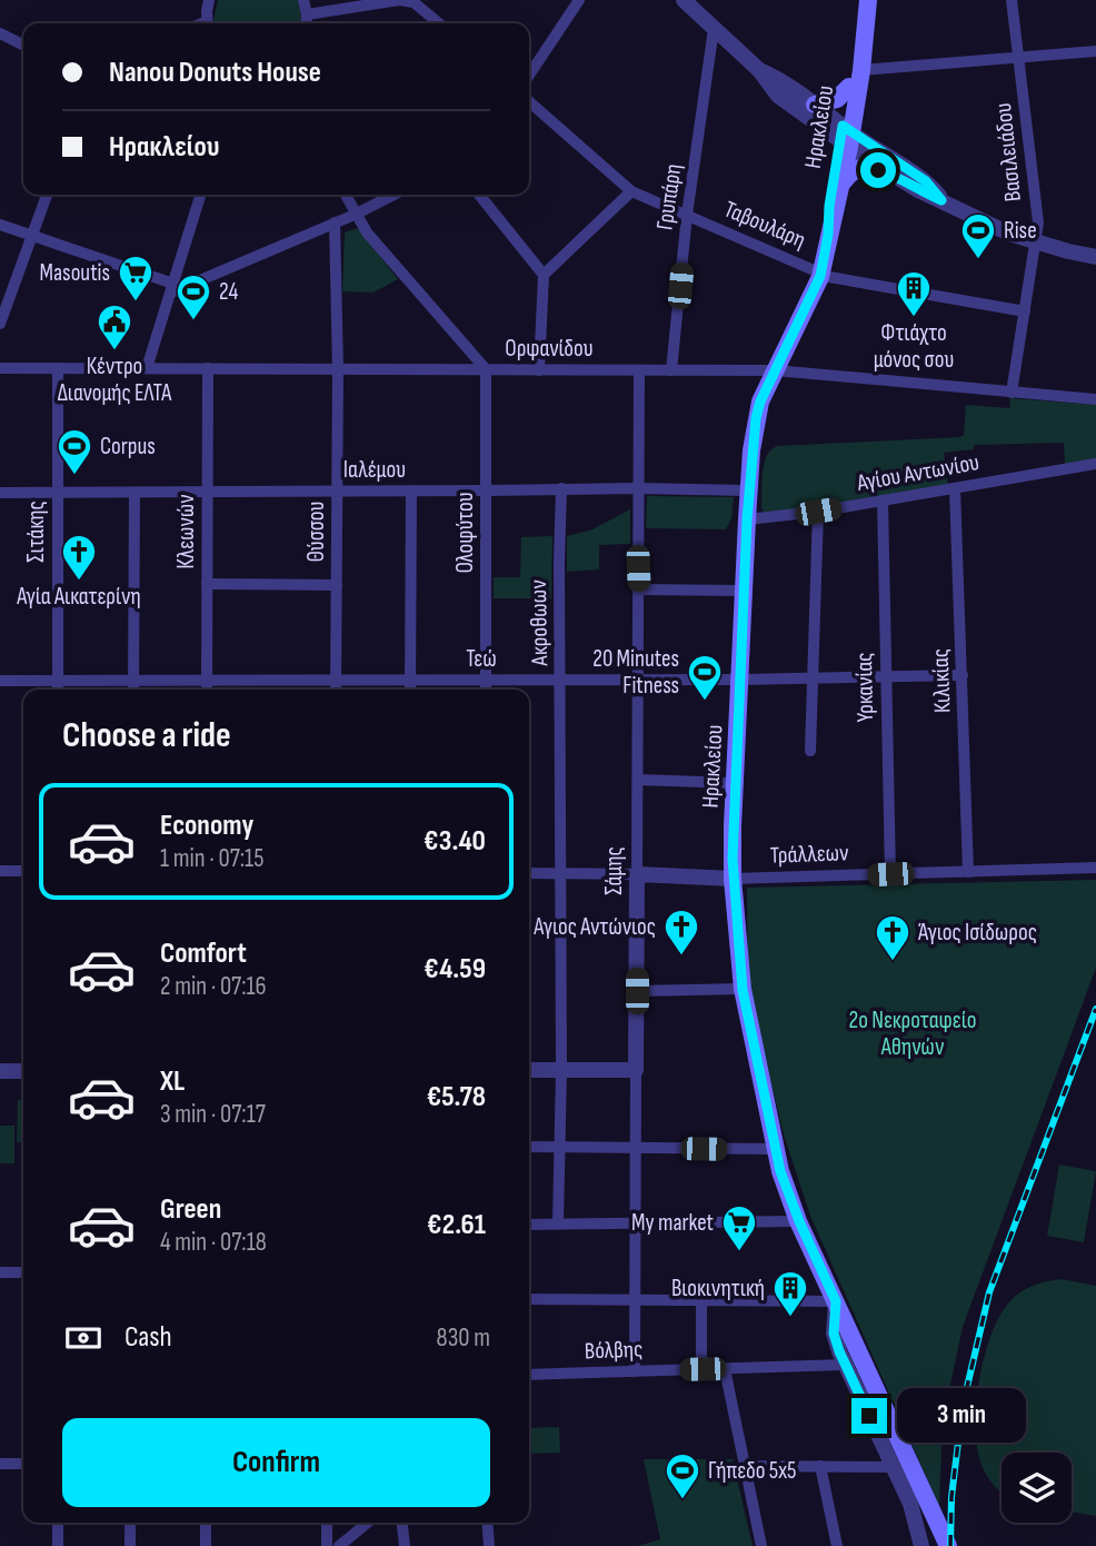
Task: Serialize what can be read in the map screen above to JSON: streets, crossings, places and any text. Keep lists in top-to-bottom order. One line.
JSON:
{"streets":{"main road":["Ηρακλείου"],"street":["Βασιλειάδου","Γρυπάρη","Ταβουλάρη","Ορφανίδου","Ιαλέμου","Αγίου Αντωνίου","Σιτάκης","Κλεωνών","Θύσσου","Ολοφύτου","Ακροθωων","Τεώ","Κιλικίας","Υρκανίας","Τράλλεων","Σάμης","Βόλβης"]},"crossings":[["Ηρακλείου","Ταβουλάρη"],["Ηρακλείου","Ορφανίδου"],["Ηρακλείου","Ιαλέμου"],["Ηρακλείου","Αγίου Αντωνίου"],["Ηρακλείου","Τεώ"],["Ηρακλείου","Τράλλεων"],["Ηρακλείου","Βόλβης"],["Βασιλειάδου","Ταβουλάρη"],["Βασιλειάδου","Ορφανίδου"],["Γρυπάρη","Ταβουλάρη"],["Γρυπάρη","Ορφανίδου"],["Ορφανίδου","Σιτάκης"],["Ορφανίδου","Κλεωνών"],["Ορφανίδου","Θύσσου"],["Ορφανίδου","Ολοφύτου"],["Ορφανίδου","Σάμης"],["Ιαλέμου","Σιτάκης"],["Ιαλέμου","Κλεωνών"],["Ιαλέμου","Θύσσου"],["Ιαλέμου","Ολοφύτου"],["Ιαλέμου","Ακροθωων"],["Ιαλέμου","Σάμης"],["Αγίου Αντωνίου","Κιλικίας"],["Αγίου Αντωνίου","Υρκανίας"],["Σιτάκης","Τεώ"],["Κλεωνών","Τεώ"],["Θύσσου","Τεώ"],["Ολοφύτου","Τεώ"],["Ακροθωων","Τεώ"],["Ακροθωων","Τράλλεων"],["Τεώ","Κιλικίας"],["Τεώ","Υρκανίας"],["Τεώ","Σάμης"],["Κιλικίας","Τράλλεων"],["Υρκανίας","Τράλλεων"],["Τράλλεων","Σάμης"],["Σάμης","Βόλβης"]],"parks":["2ο Νεκροταφείο Αθηνών"],"places":{"sports":["Rise","24","Corpus","20 Μinutes Fitness","Γήπεδο 5x5"],"supermarket":["Masoutis","My market"],"building":["Φτιάχτο μόνος σου","Βιοκινητική"],"public building":["Κέντρο Διανομής ΕΛΤΑ"],"church":["Αγία Αικατερίνη","Αγιος Αντώνιος","Άγιος Ισίδωρος"]},"page":{"banner":["Nanou Donuts House","Ηρακλείου"],"heading":"Choose a ride","list":[{"name":"Economy","note":"1 min · 07:15","value":"€3.40"},{"name":"Comfort","note":"2 min · 07:16","value":"€4.59"},{"name":"XL","note":"3 min · 07:17","value":"€5.78"},{"name":"Green","note":"4 min · 07:18","value":"€2.61"}],"pay":["Cash","830 m"],"bubble":"3 min","buttons":"Confirm"}}
